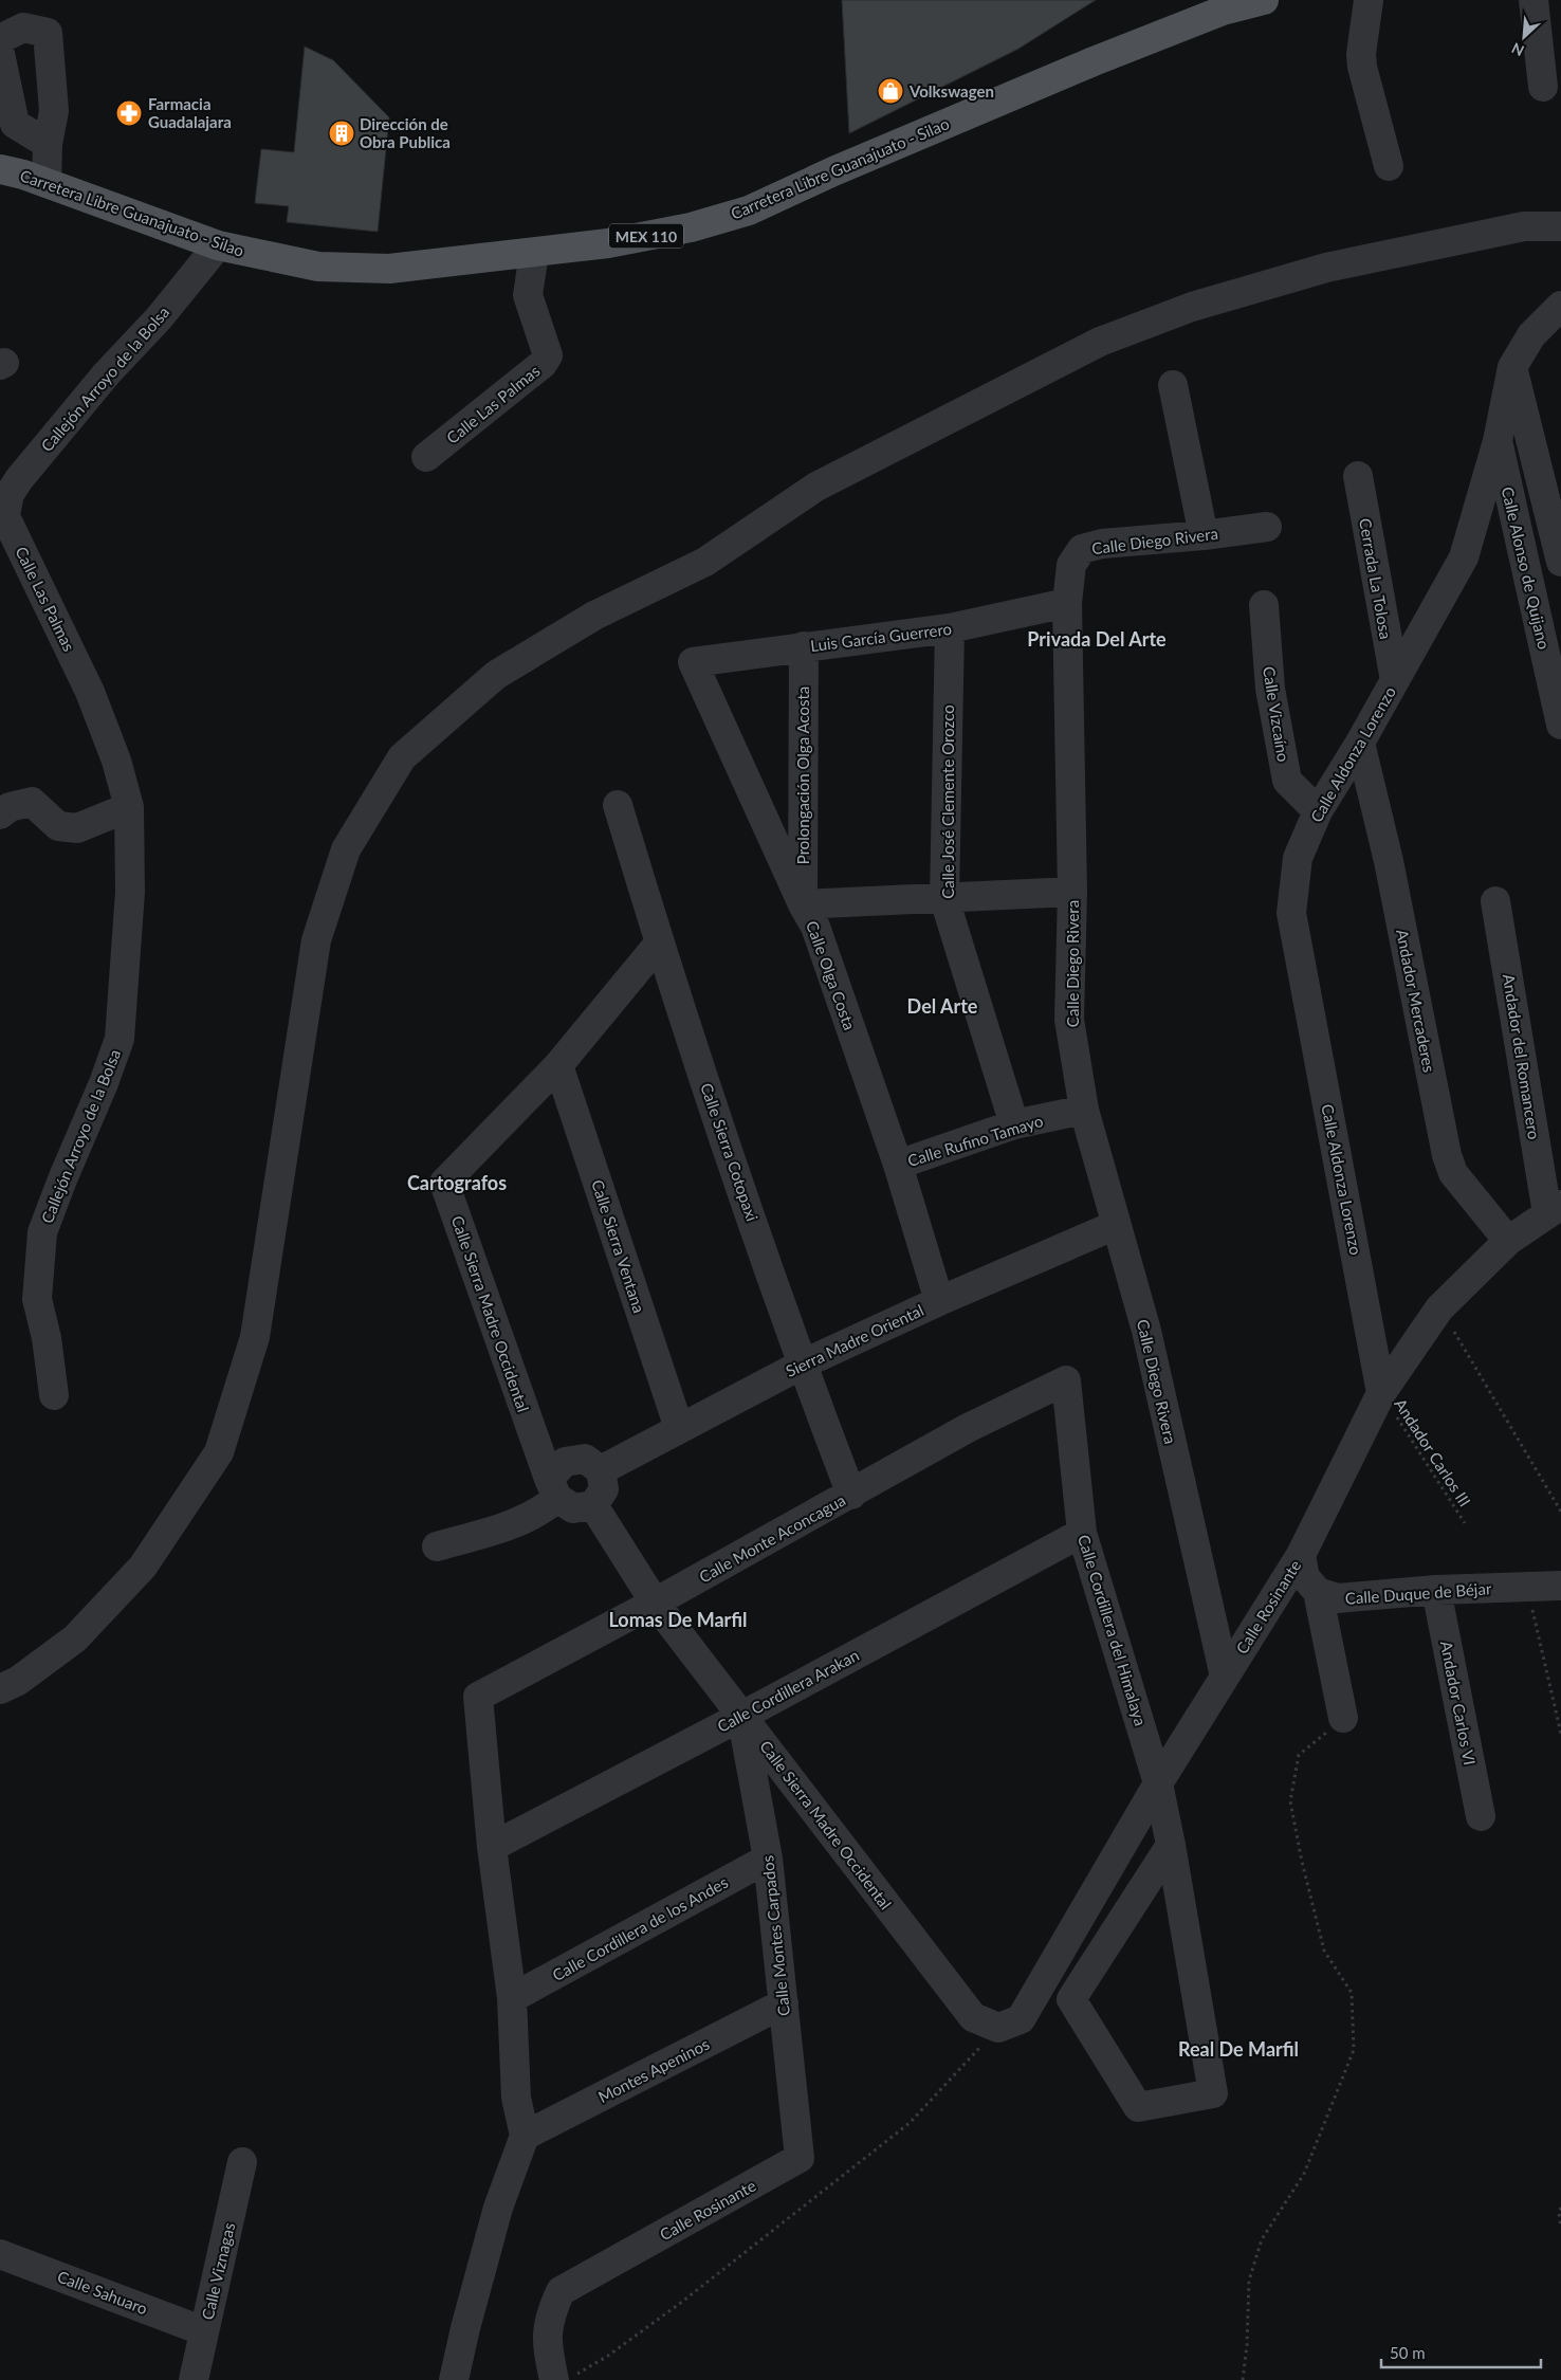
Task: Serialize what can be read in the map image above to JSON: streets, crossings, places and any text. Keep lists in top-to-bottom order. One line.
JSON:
{"streets":{"main road":["Carretera Libre Guanajuato - Silao","MEX 110"],"street":["Callejón Arroyo de la Bolsa","Calle Las Palmas","Calle Diego Rivera","Calle Alonso de Quijano","Cerrada La Tolosa","Luis García Guerrero","Calle Vizcaíno","Calle Aldonza Lorenzo","Prolongación Olga Acosta","Calle José Clemente Orozco","Calle Olga Costa","Andador Mercaderes","Andador del Romancero","Calle Rufino Tamayo","Calle Sierra Cotopaxi","Calle Sierra Ventana","Calle Sierra Madre Occidental","Sierra Madre Oriental","Calle Monte Aconcagua","Calle Duque de Béjar","Calle Rosinante","Calle Cordillera del Himalaya","Calle Cordillera Arakan","Andador Carlos VI","Calle Cordillera de los Andes","Calle Montes Carpados","Montes Apeninos","Calle Viznagas","Calle Sahuaro"],"path":["Andador Carlos III"]},"crossings":[["Carretera Libre Guanajuato - Silao","Callejón Arroyo de la Bolsa"],["Carretera Libre Guanajuato - Silao","Calle Las Palmas"],["Callejón Arroyo de la Bolsa","Calle Las Palmas"],["Calle Diego Rivera","Luis García Guerrero"],["Calle Diego Rivera","Calle Rufino Tamayo"],["Calle Diego Rivera","Sierra Madre Oriental"],["Calle Diego Rivera","Calle Rosinante"],["Calle Alonso de Quijano","Calle Aldonza Lorenzo"],["Cerrada La Tolosa","Calle Aldonza Lorenzo"],["Luis García Guerrero","Prolongación Olga Acosta"],["Luis García Guerrero","Calle José Clemente Orozco"],["Luis García Guerrero","Calle Olga Costa"],["Calle Vizcaíno","Calle Aldonza Lorenzo"],["Calle Aldonza Lorenzo","Andador Mercaderes"],["Calle Aldonza Lorenzo","Andador Carlos III"],["Calle Aldonza Lorenzo","Calle Rosinante"],["Prolongación Olga Acosta","Calle Olga Costa"],["Calle José Clemente Orozco","Calle Rufino Tamayo"],["Calle Olga Costa","Calle Rufino Tamayo"],["Calle Olga Costa","Sierra Madre Oriental"],["Andador Mercaderes","Calle Rosinante"],["Andador del Romancero","Calle Rosinante"],["Calle Sierra Cotopaxi","Calle Sierra Madre Occidental"],["Calle Sierra Cotopaxi","Sierra Madre Oriental"],["Calle Sierra Cotopaxi","Calle Monte Aconcagua"],["Calle Sierra Ventana","Calle Sierra Madre Occidental"],["Calle Sierra Ventana","Sierra Madre Oriental"],["Calle Sierra Madre Occidental","Sierra Madre Oriental"],["Calle Sierra Madre Occidental","Calle Monte Aconcagua"],["Calle Sierra Madre Occidental","Calle Rosinante"],["Calle Sierra Madre Occidental","Calle Cordillera Arakan"],["Calle Sierra Madre Occidental","Calle Montes Carpados"],["Andador Carlos III","Calle Rosinante"],["Calle Monte Aconcagua","Calle Cordillera del Himalaya"],["Calle Monte Aconcagua","Calle Cordillera Arakan"],["Calle Duque de Béjar","Andador Carlos VI"],["Calle Rosinante","Calle Cordillera del Himalaya"],["Calle Rosinante","Calle Montes Carpados"],["Calle Cordillera del Himalaya","Calle Cordillera Arakan"],["Calle Cordillera Arakan","Calle Montes Carpados"],["Calle Cordillera de los Andes","Calle Montes Carpados"],["Calle Montes Carpados","Montes Apeninos"],["Calle Viznagas","Calle Sahuaro"]],"districts":["Privada Del Arte","Del Arte","Cartografos","Lomas De Marfil","Real De Marfil"],"places":{"shop":["Volkswagen"],"pharmacy":["Farmacia Guadalajara"],"building":["Dirección de Obra Publica"]},"scale_bar":"50 m","north":"bottom left"}
